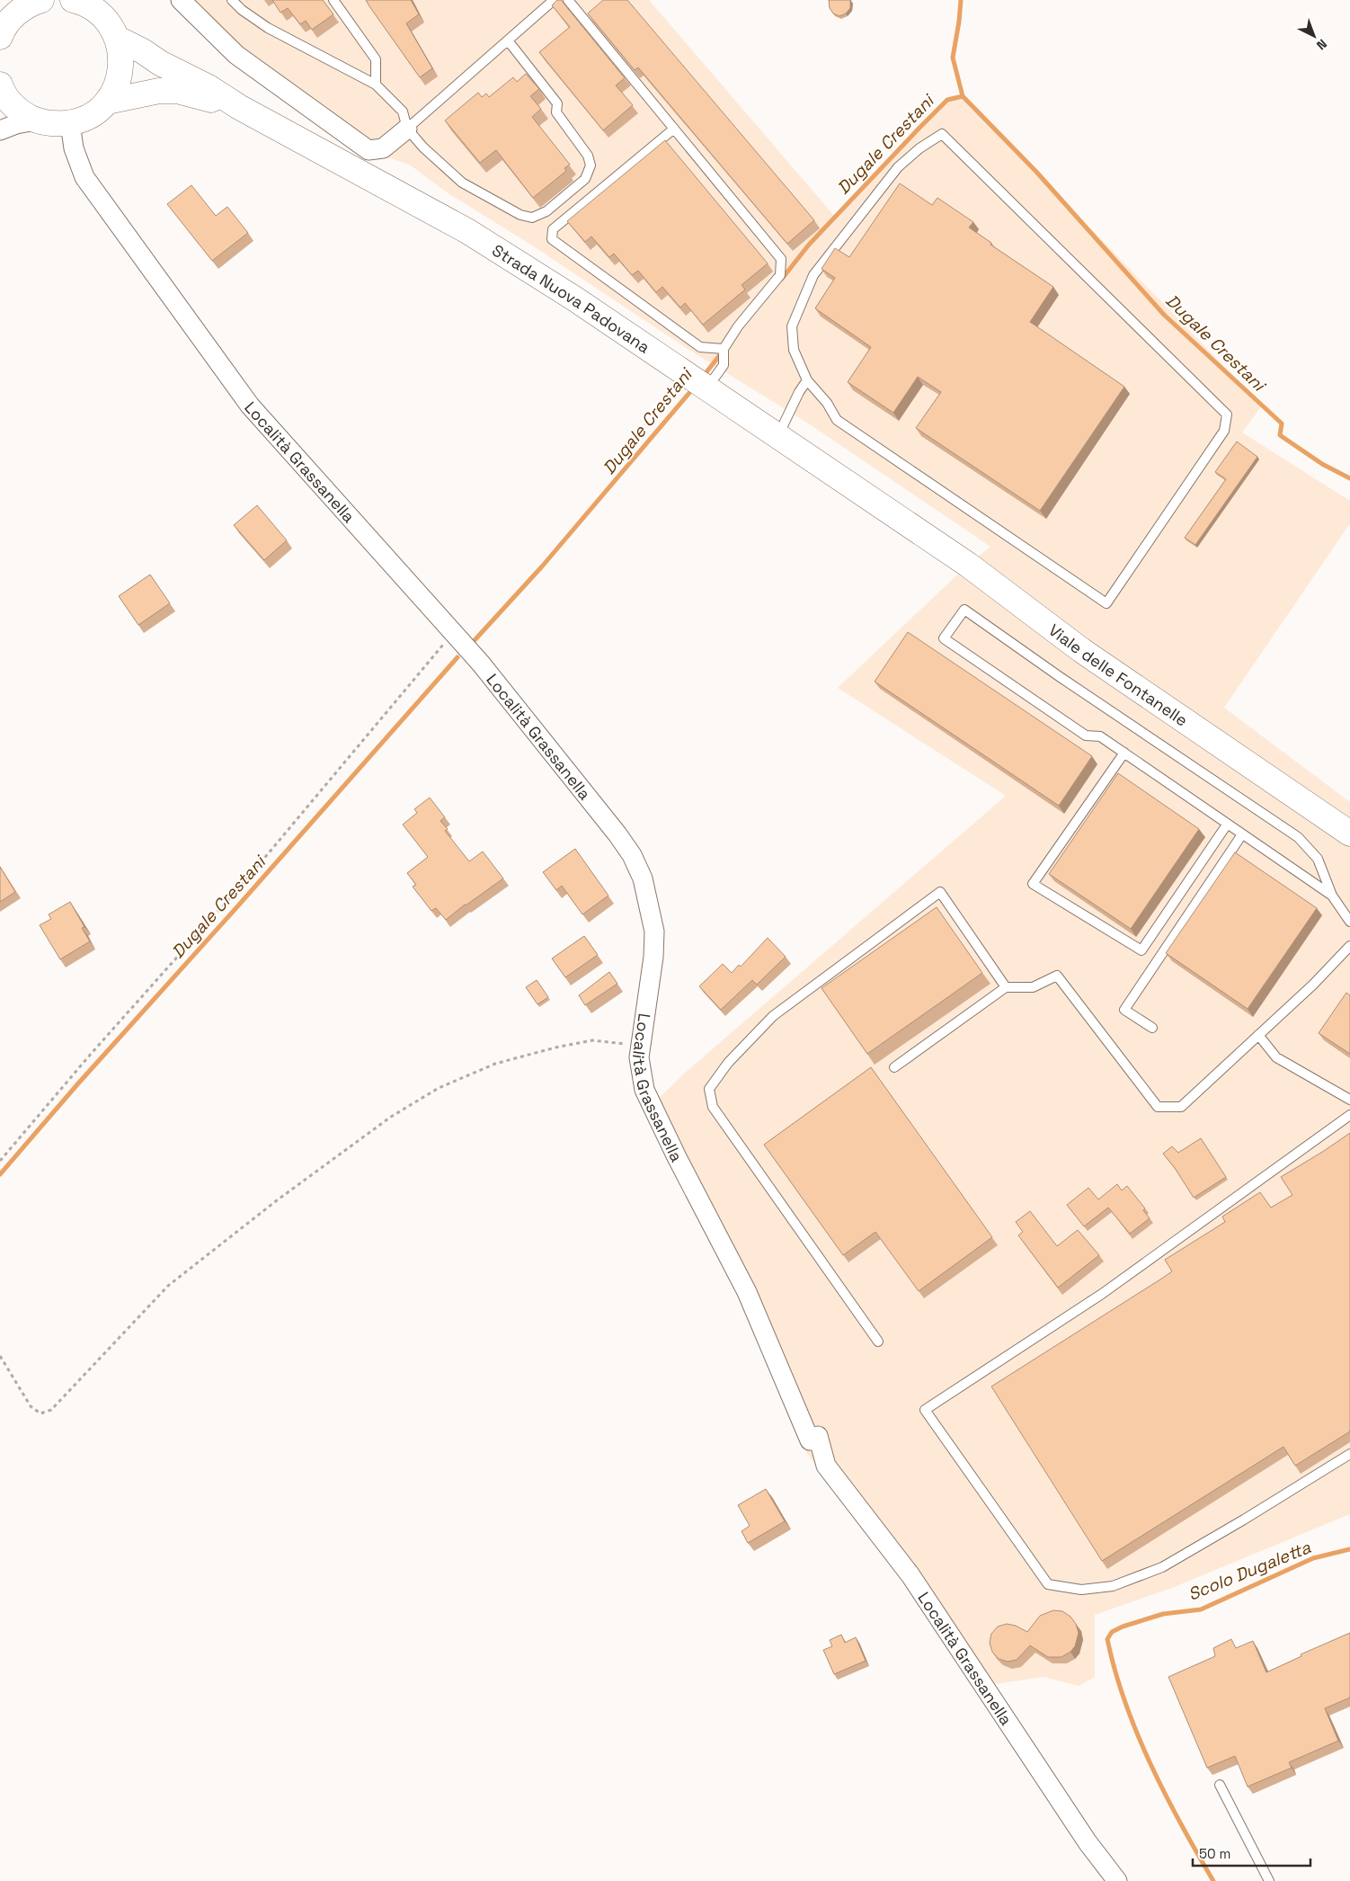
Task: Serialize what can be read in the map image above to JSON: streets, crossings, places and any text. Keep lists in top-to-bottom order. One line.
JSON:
{"streets":{"main road":["Strada Nuova Padovana","Viale delle Fontanelle"],"street":["Località Grassanella"]},"crossings":[["Strada Nuova Padovana","Viale delle Fontanelle"]],"water":["Dugale Crestani","Scolo Dugaletta"],"scale_bar":"50 m","north":"bottom right"}
